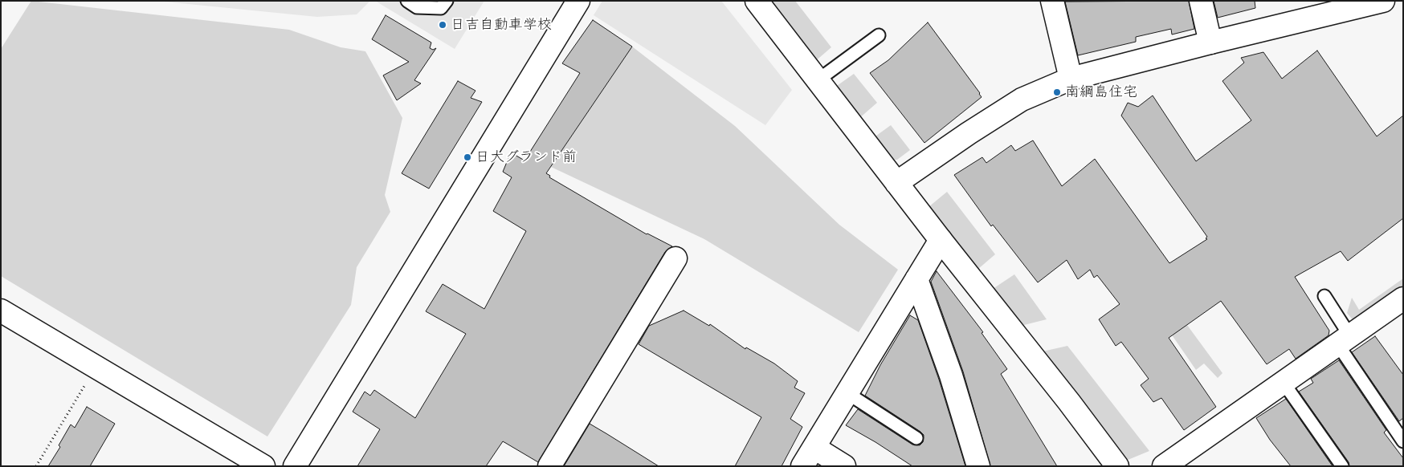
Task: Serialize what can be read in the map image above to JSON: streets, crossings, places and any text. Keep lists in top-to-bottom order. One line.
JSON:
{"places":["日吉自動車学校","南綱島住宅","日大グランド前"]}
